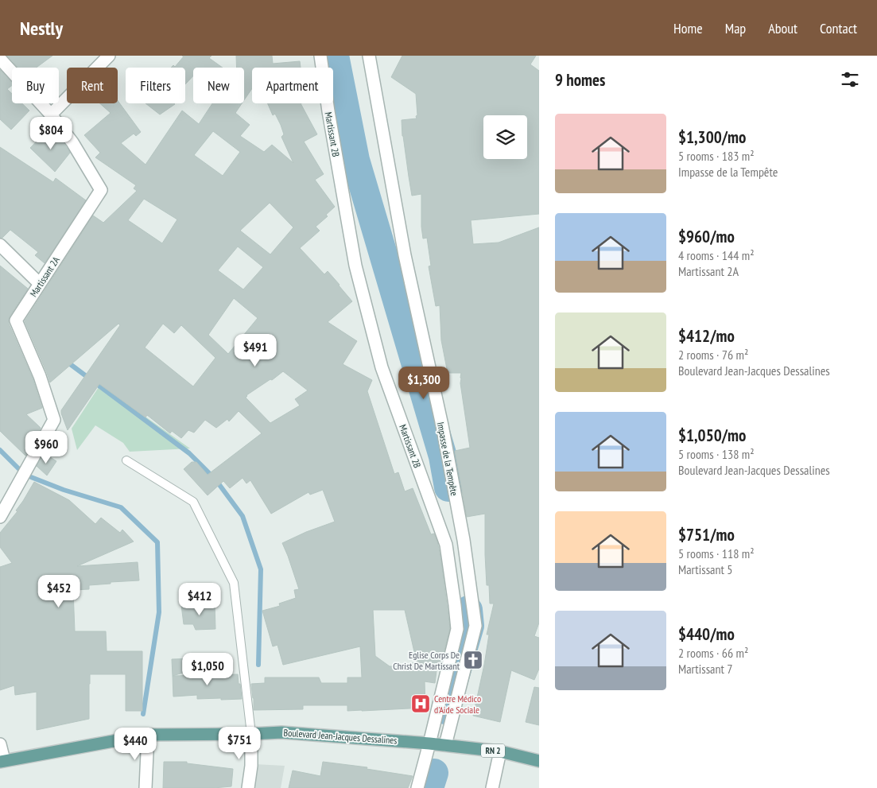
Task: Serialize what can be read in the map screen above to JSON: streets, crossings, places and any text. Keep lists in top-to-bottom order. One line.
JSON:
{"streets":{"main road":["Boulevard Jean-Jacques Dessalines","RN 2"],"street":["Martissant 2B","Martissant 2A","Impasse de la Tempête"]},"crossings":[["Martissant 2B","Boulevard Jean-Jacques Dessalines"],["Impasse de la Tempête","Boulevard Jean-Jacques Dessalines"]],"places":{"church":["Eglise Corps De Christ De Martissant"],"hospital":["Centre Médico d'Aide Sociale"]},"page":{"header":"Nestly","nav":["Home","Map","About","Contact"],"heading":"9 homes","chip":["Buy","Rent","Filters","New","Apartment"],"list":[{"name":"$1,300/mo","note":"5 rooms · 183 m² · Impasse de la Tempête"},{"name":"$960/mo","note":"4 rooms · 144 m² · Martissant 2A"},{"name":"$412/mo","note":"2 rooms · 76 m² · Boulevard Jean-Jacques Dessalines"},{"name":"$1,050/mo","note":"5 rooms · 138 m² · Boulevard Jean-Jacques Dessalines"},{"name":"$751/mo","note":"5 rooms · 118 m² · Martissant 5"},{"name":"$440/mo","note":"2 rooms · 66 m² · Martissant 7"}],"price":["$804","$491","$1,300","$960","$452","$412","$1,050","$751","$440"]}}
